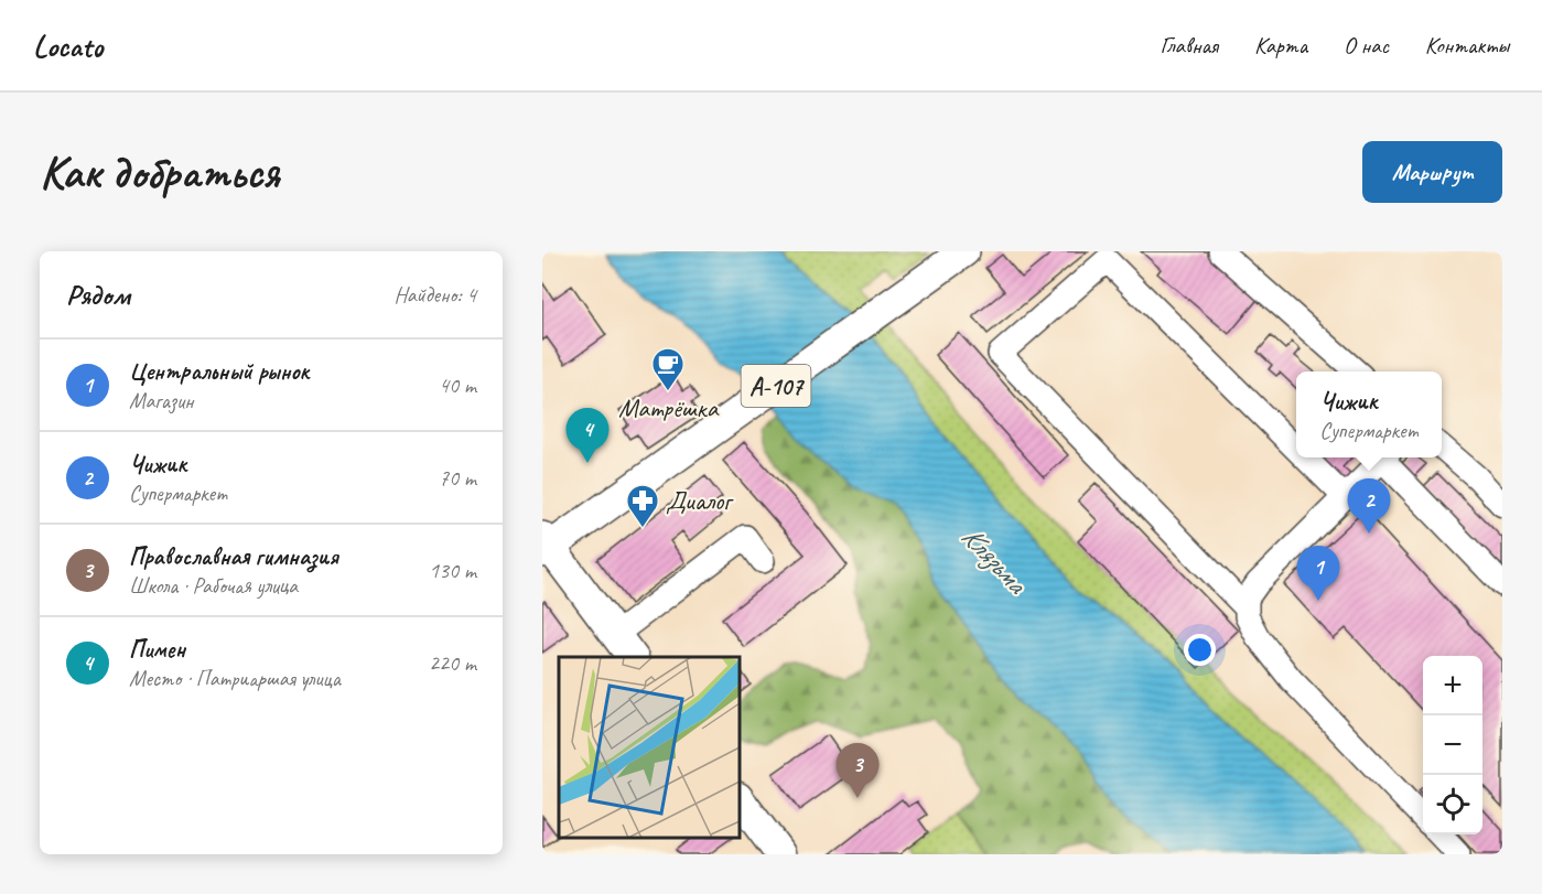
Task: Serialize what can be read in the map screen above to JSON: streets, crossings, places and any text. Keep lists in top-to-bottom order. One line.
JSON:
{"streets":{"main road":["А-107"]},"water":["Клязьма"],"places":{"cafe":["Матрёшка"],"pharmacy":["Диалог"]},"page":{"header":"Locato","nav":["Главная","Карта","О нас","Контакты"],"buttons":"Маршрут","title":"Как добраться","heading":["Рядом","Найдено: 4"],"list":[{"mark":"1","name":"Центральный рынок","note":"Магазин","value":"40 m"},{"mark":"2","name":"Чижик","note":"Супермаркет","value":"70 m"},{"mark":"3","name":"Православная гимназия","note":"Школа · Рабочая улица","value":"130 m"},{"mark":"4","name":"Пимен","note":"Место · Патриаршая улица","value":"220 m"}],"popup":["Чижик","Супермаркет"],"pins":["4","2","1","3"],"map_buttons":["+","−"]}}
